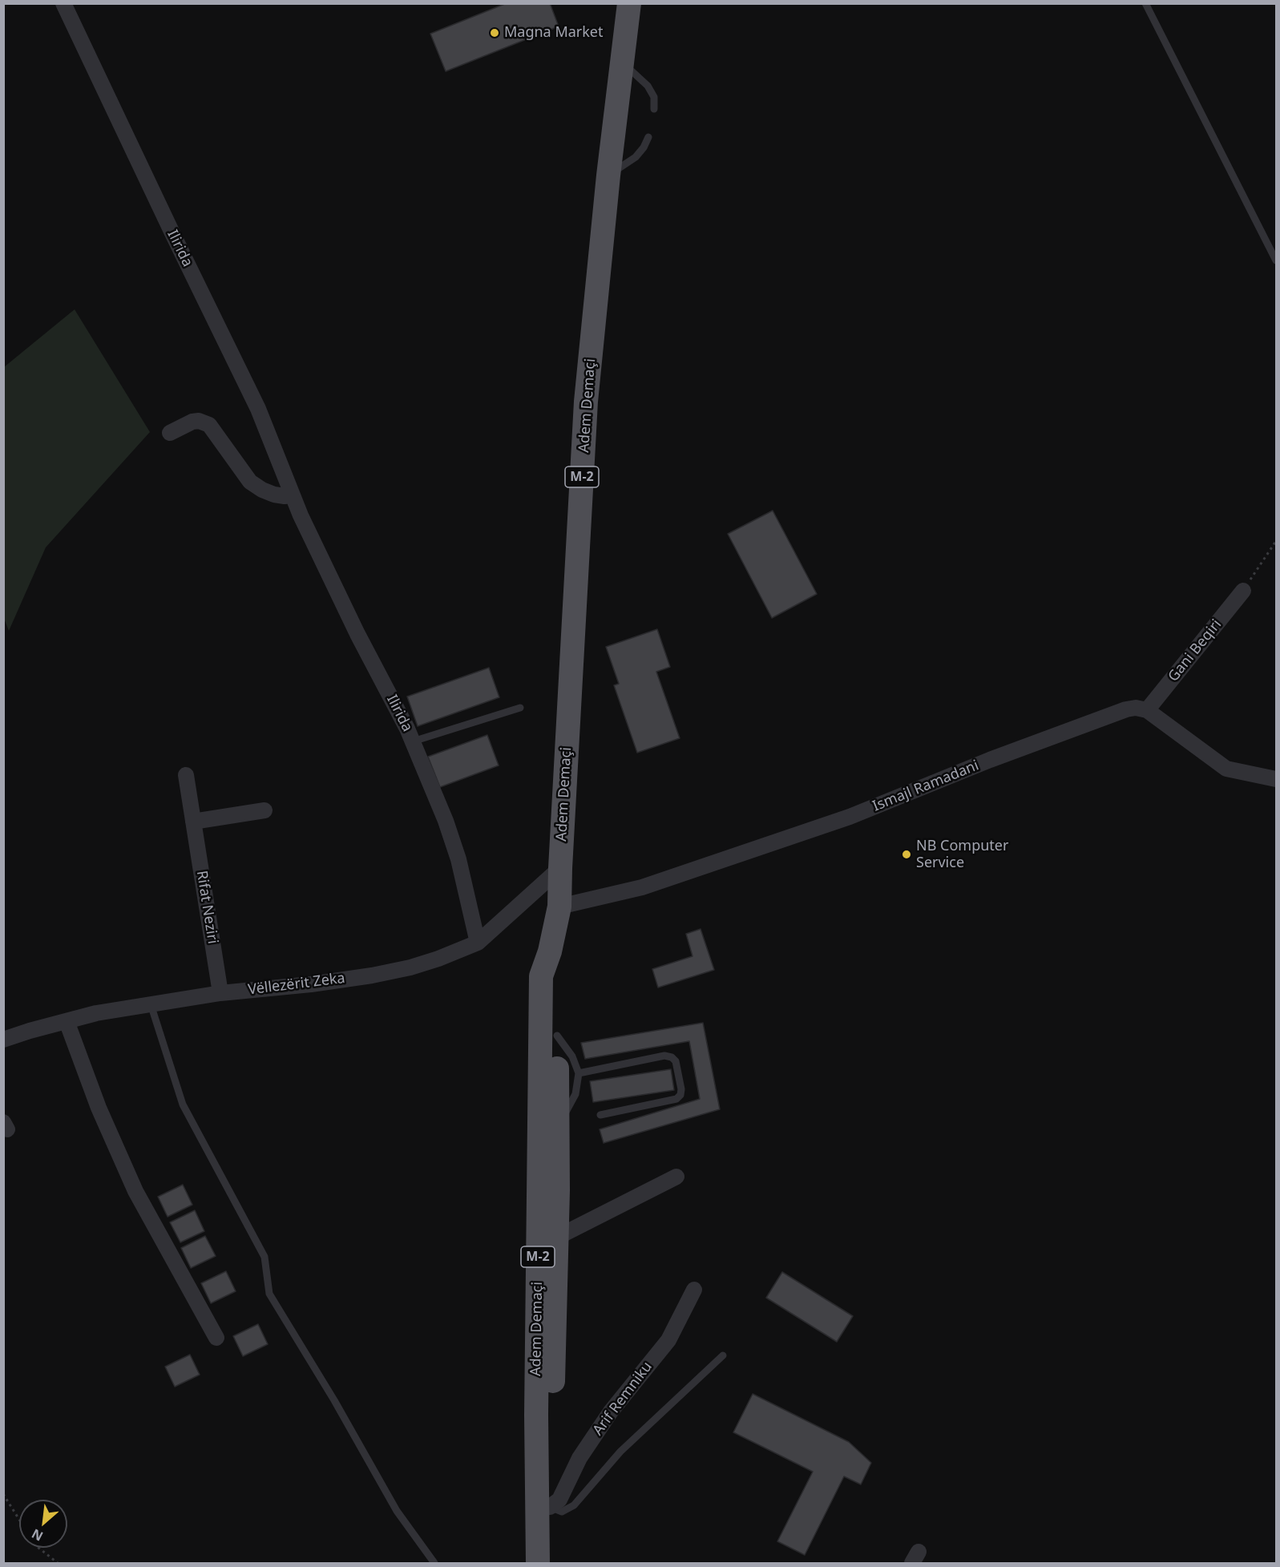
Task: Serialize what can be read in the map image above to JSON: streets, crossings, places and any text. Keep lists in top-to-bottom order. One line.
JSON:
{"streets":{"main road":["Adem Demaçi","M-2"],"street":["Ilirida","Gani Beqiri","Ismajl Ramadani","Rifat Neziri","Vëllezërit Zeka","Arif Remniku"]},"crossings":[["Ilirida","Vëllezërit Zeka"],["Adem Demaçi","Ismajl Ramadani"],["Adem Demaçi","Vëllezërit Zeka"],["Adem Demaçi","Arif Remniku"],["Gani Beqiri","Ismajl Ramadani"],["Rifat Neziri","Vëllezërit Zeka"]],"places":["Magna Market","NB Computer Service"],"north":"bottom left"}
